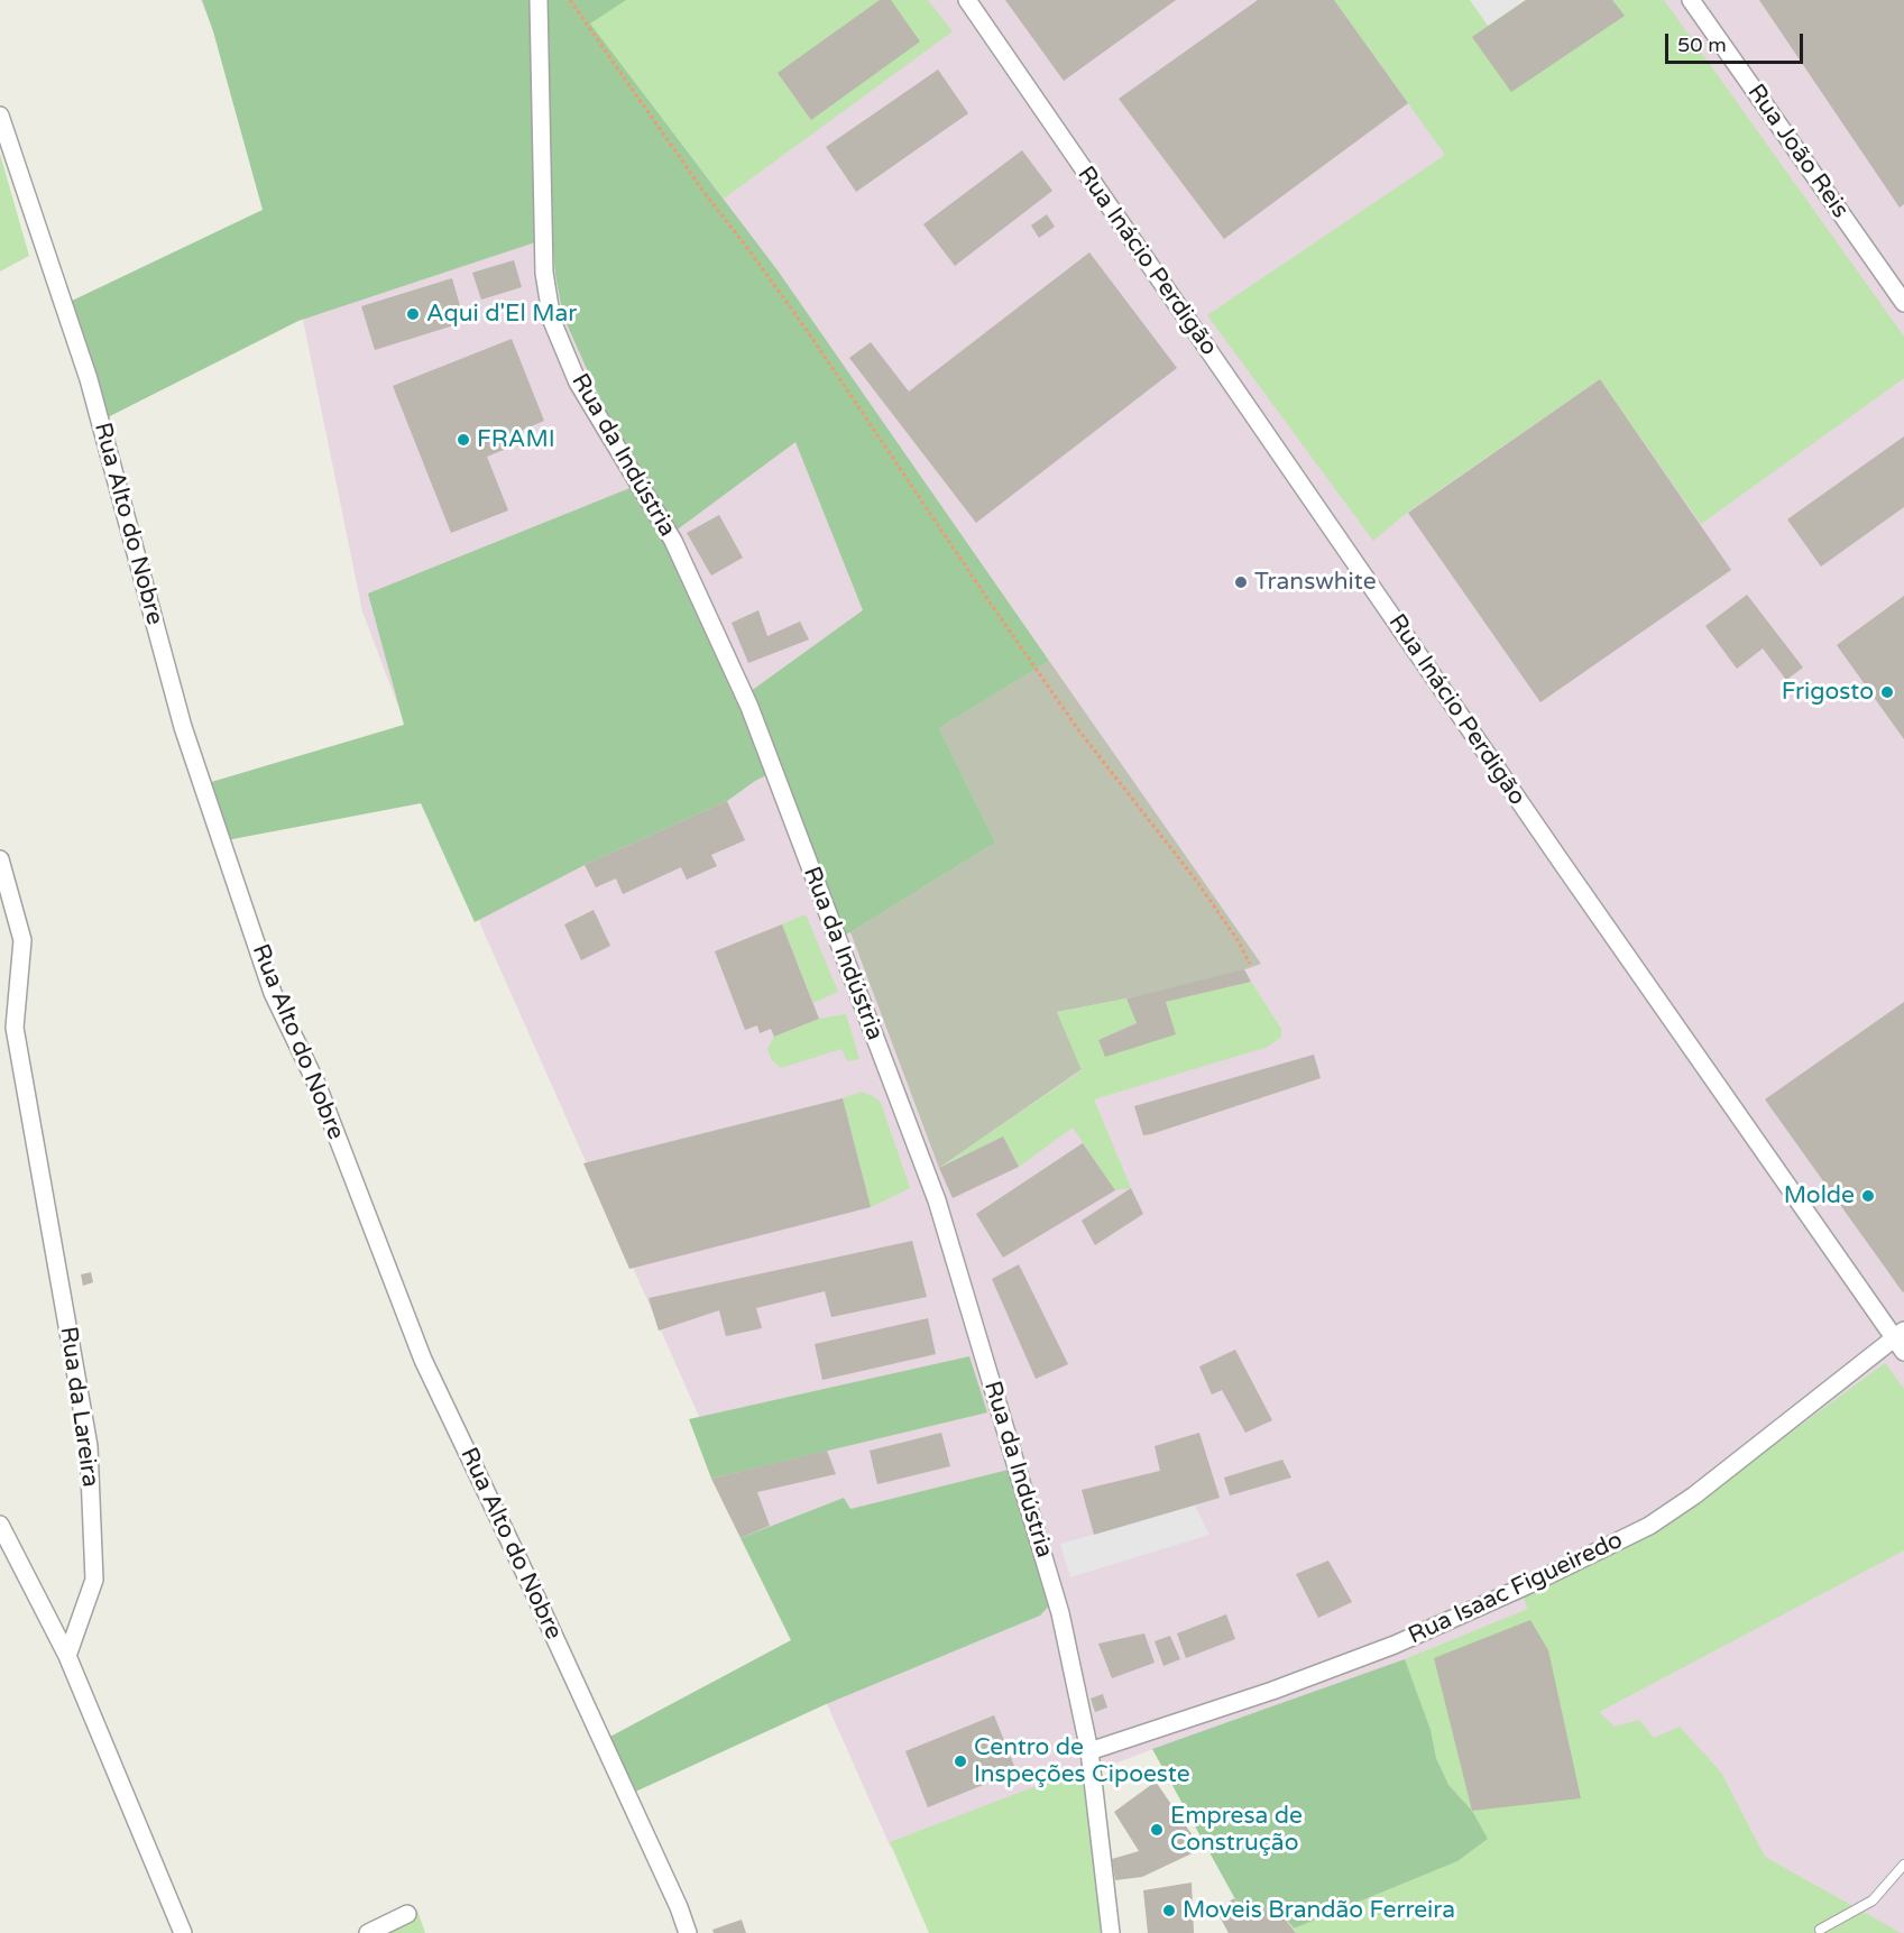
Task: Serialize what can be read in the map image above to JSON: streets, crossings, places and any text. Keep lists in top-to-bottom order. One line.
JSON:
{"streets":{"street":["Rua João Reis","Rua Inácio Perdigão","Rua da Indústria","Rua Alto do Nobre","Rua da Lareira","Rua Isaac Figueiredo"]},"crossings":[["Rua Inácio Perdigão","Rua Isaac Figueiredo"],["Rua da Indústria","Rua Isaac Figueiredo"]],"places":["Aqui d'El Mar","FRAMI","Transwhite","Frigosto","Molde","Centro de Inspeções Cipoeste","Empresa de Construção","Moveis Brandão Ferreira"],"scale_bar":"50 m"}
